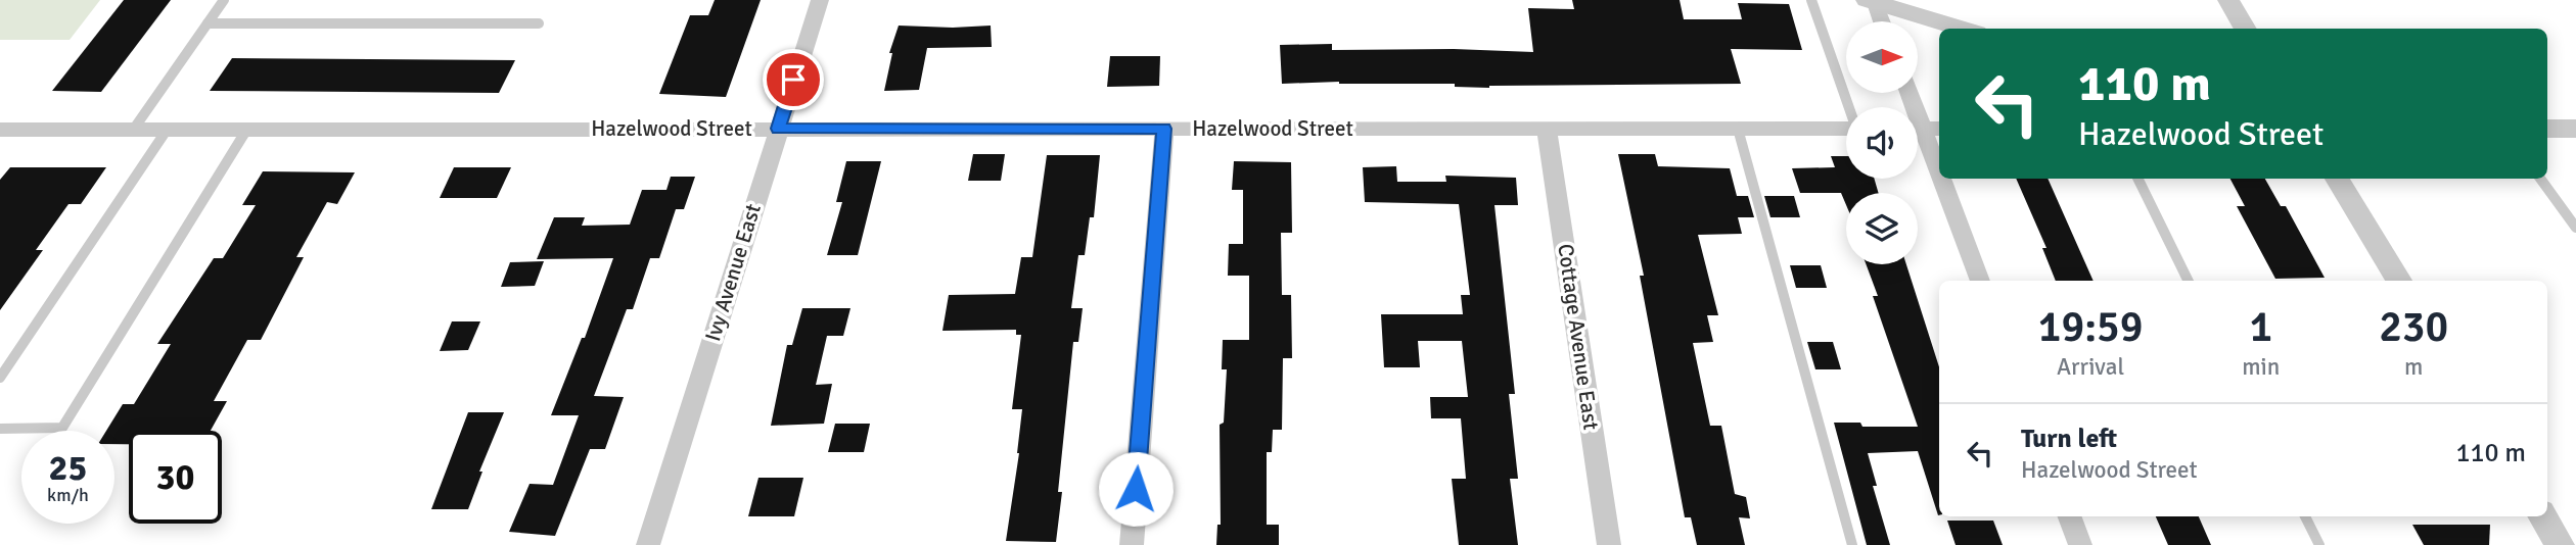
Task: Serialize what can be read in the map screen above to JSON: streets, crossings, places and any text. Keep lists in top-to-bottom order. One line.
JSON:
{"streets":{"street":["Hazelwood Street","Ivy Avenue East","Cottage Avenue East"]},"crossings":[["Hazelwood Street","Ivy Avenue East"],["Hazelwood Street","Cottage Avenue East"]],"north":"right","page":{"turn":["110 m","Hazelwood Street"],"eta":["19:59","Arrival","1","min","230","m"],"list":[{"name":"Turn left","note":"Hazelwood Street","value":"110 m"}],"speed":"25 km/h","limit":"30"}}
